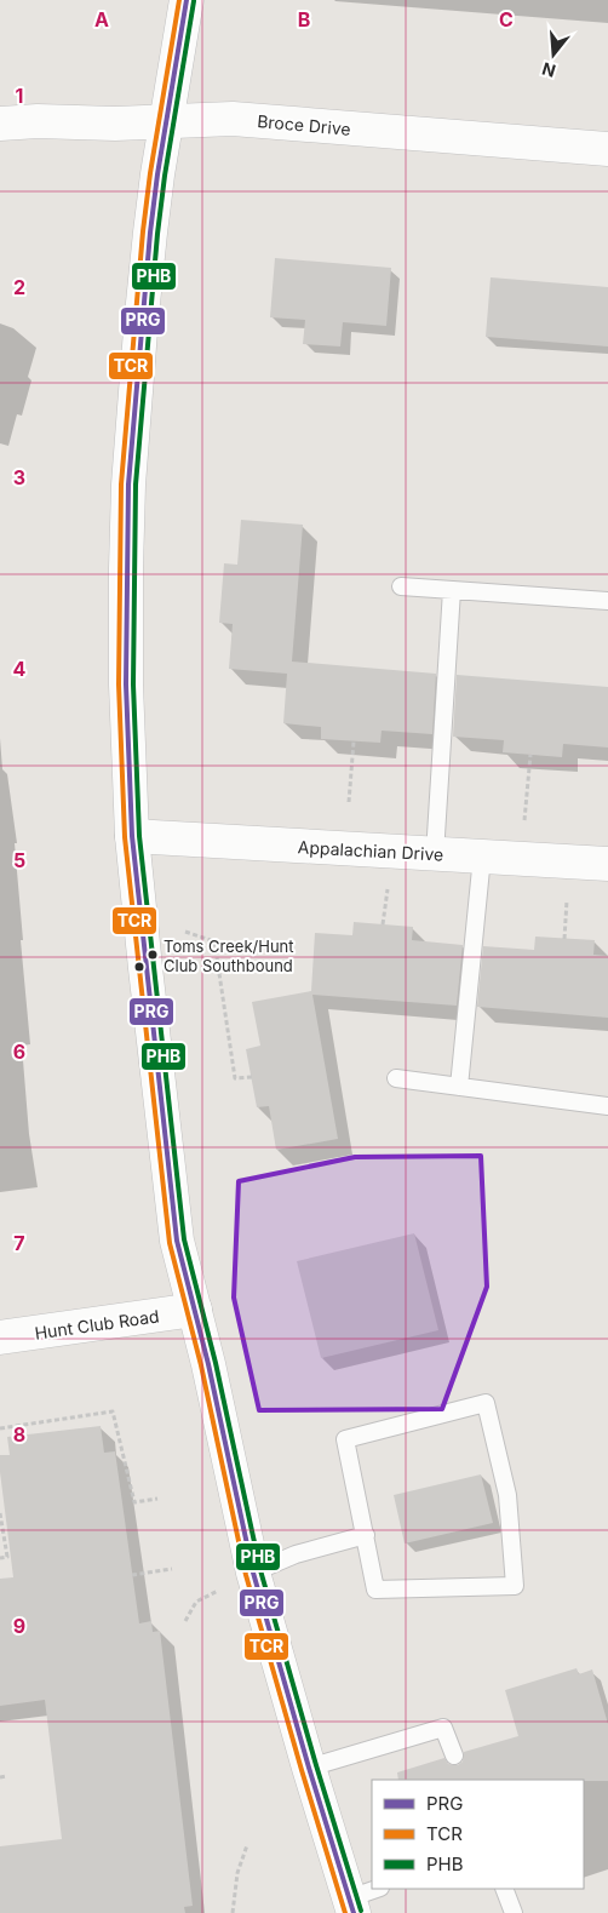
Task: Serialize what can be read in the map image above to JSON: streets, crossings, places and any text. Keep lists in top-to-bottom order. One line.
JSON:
{"streets":{"main road":["Broce Drive","Appalachian Drive","Hunt Club Road"]},"places":["Toms Creek/Hunt Club Southbound"],"lines":["transit line PRG","transit line TCR","transit line PHB"],"legend":["PRG","TCR","PHB"],"north":"bottom","grid":{"columns":["A","B","C"],"rows":["1","2","3","4","5","6","7","8","9"]}}
